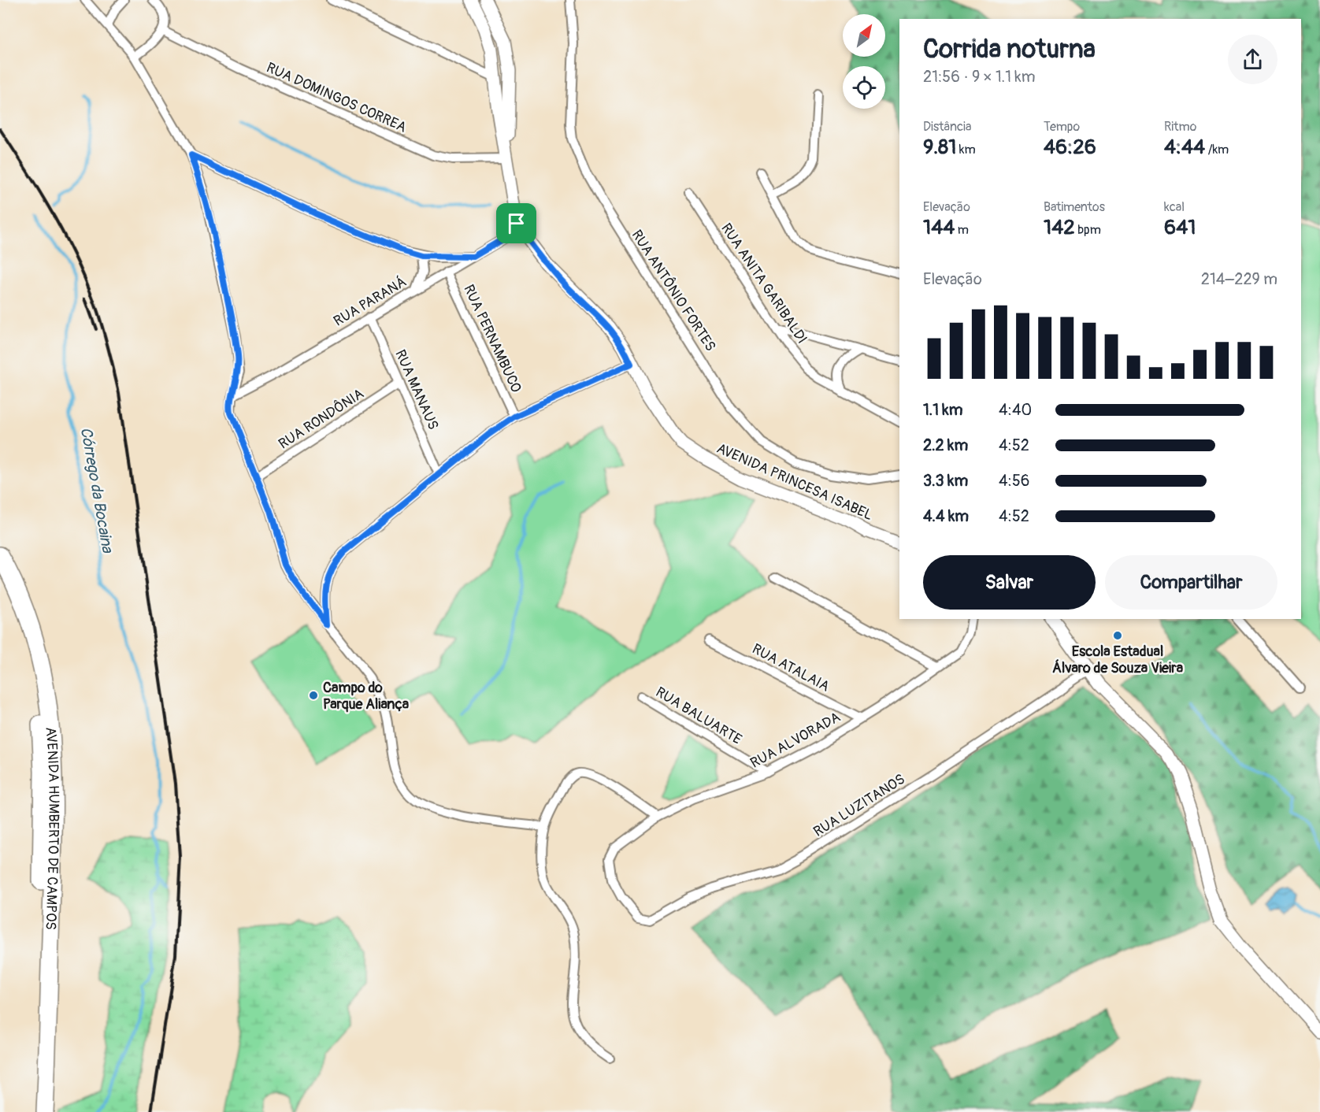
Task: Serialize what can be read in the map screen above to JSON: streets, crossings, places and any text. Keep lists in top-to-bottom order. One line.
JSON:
{"streets":{"highway":["AVENIDA HUMBERTO DE CAMPOS"],"main road":["AVENIDA PRINCESA ISABEL"],"street":["RUA DOMINGOS CORREA","RUA ANITA GARIBALDI","RUA ANTÔNIO FORTES","RUA PARANÁ","RUA PERNAMBUCO","RUA MANAUS","RUA RONDÔNIA","RUA ATALAIA","RUA BALUARTE","RUA ALVORADA","RUA LUZITANOS"]},"crossings":[["RUA DOMINGOS CORREA","AVENIDA PRINCESA ISABEL"],["RUA PARANÁ","RUA PERNAMBUCO"],["RUA PARANÁ","RUA MANAUS"],["RUA PARANÁ","AVENIDA PRINCESA ISABEL"],["RUA MANAUS","RUA RONDÔNIA"],["RUA ATALAIA","RUA ALVORADA"],["RUA BALUARTE","RUA ALVORADA"],["RUA ALVORADA","RUA LUZITANOS"]],"water":["Córrego da Bocaina"],"places":["Escola Estadual Álvaro de Souza Vieira","Campo do Parque Aliança"],"north":"top right","page":{"heading":["Corrida noturna","21:56 · 9 × 1.1 km"],"stats":[["Distância","9.81 km"],["Tempo","46:26"],["Ritmo","4:44 /km"],["Elevação","144 m"],["Batimentos","142 bpm"],["kcal","641"]],"chart":["Elevação","214–229 m"],"list":[{"name":"1.1 km","note":"4:40"},{"name":"2.2 km","note":"4:52"},{"name":"3.3 km","note":"4:56"},{"name":"4.4 km","note":"4:52"}],"buttons":["Salvar","Compartilhar"]}}
